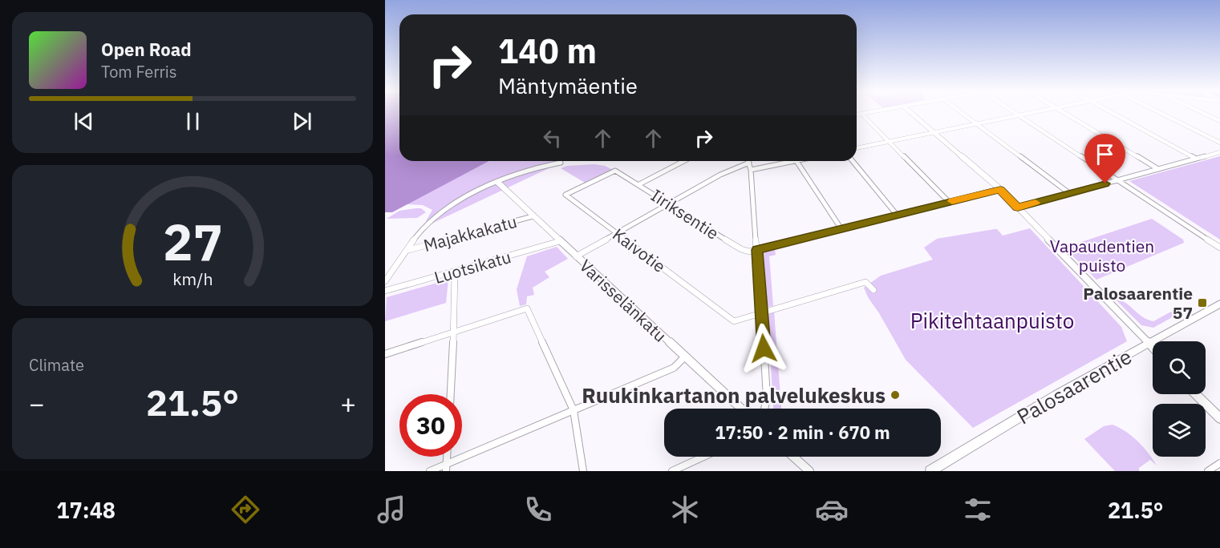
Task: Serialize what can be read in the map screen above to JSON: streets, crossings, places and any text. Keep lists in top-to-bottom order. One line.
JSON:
{"streets":{"main road":["Palosaarentie"],"street":["Iiriksentie","Majakkakatu","Kaivotie","Luotsikatu","Varisselänkatu"]},"crossings":[["Iiriksentie","Kaivotie"],["Majakkakatu","Varisselänkatu"],["Luotsikatu","Varisselänkatu"]],"parks":["Vapaudentien puisto","Pikitehtaanpuisto"],"places":{"transit":["Palosaarentie 57"],"other":["Ruukinkartanon palvelukeskus"]},"page":{"turn":["140 m","Mäntymäentie"],"song":["Open Road","Tom Ferris"],"tile":"Climate","heat":["−","21.5°","+"],"limit":"30","trip":"17:50 · 2 min · 670 m","tabs":["17:48","21.5°"],"gauge":["27","km/h"]}}
